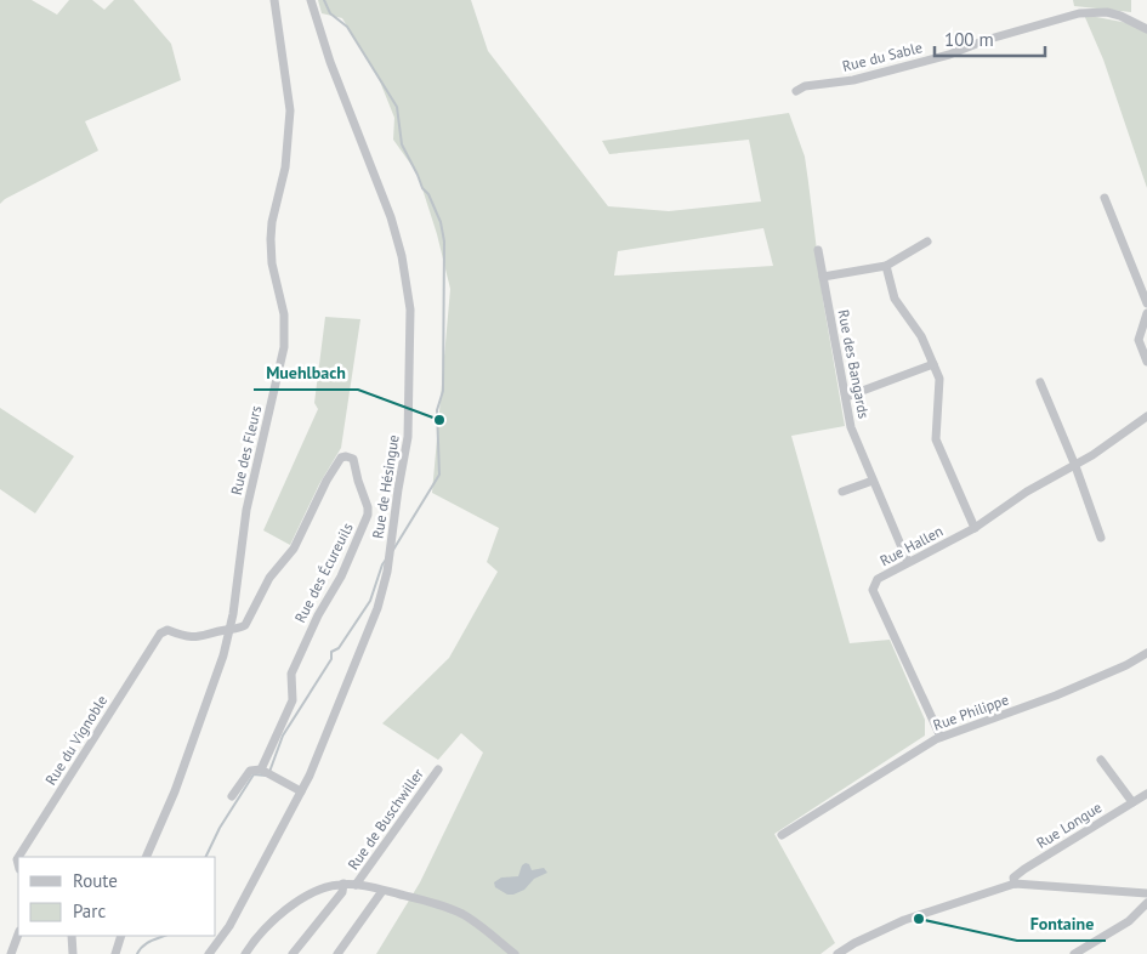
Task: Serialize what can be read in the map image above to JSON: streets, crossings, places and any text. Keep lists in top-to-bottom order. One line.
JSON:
{"streets":{"street":["Rue du Sable","Rue des Bangards","Rue des Fleurs","Rue de Hésingue","Rue Hallen","Rue des Écureuils","Rue Philippe","Rue du Vignoble","Rue de Buschwiller","Rue Longue"]},"crossings":[["Rue des Bangards","Rue Hallen"],["Rue des Fleurs","Rue des Écureuils"],["Rue des Fleurs","Rue du Vignoble"],["Rue Hallen","Rue Philippe"],["Rue des Écureuils","Rue du Vignoble"]],"places":["Muehlbach","Fontaine"],"legend":["Route","Parc"],"scale_bar":"100 m"}
